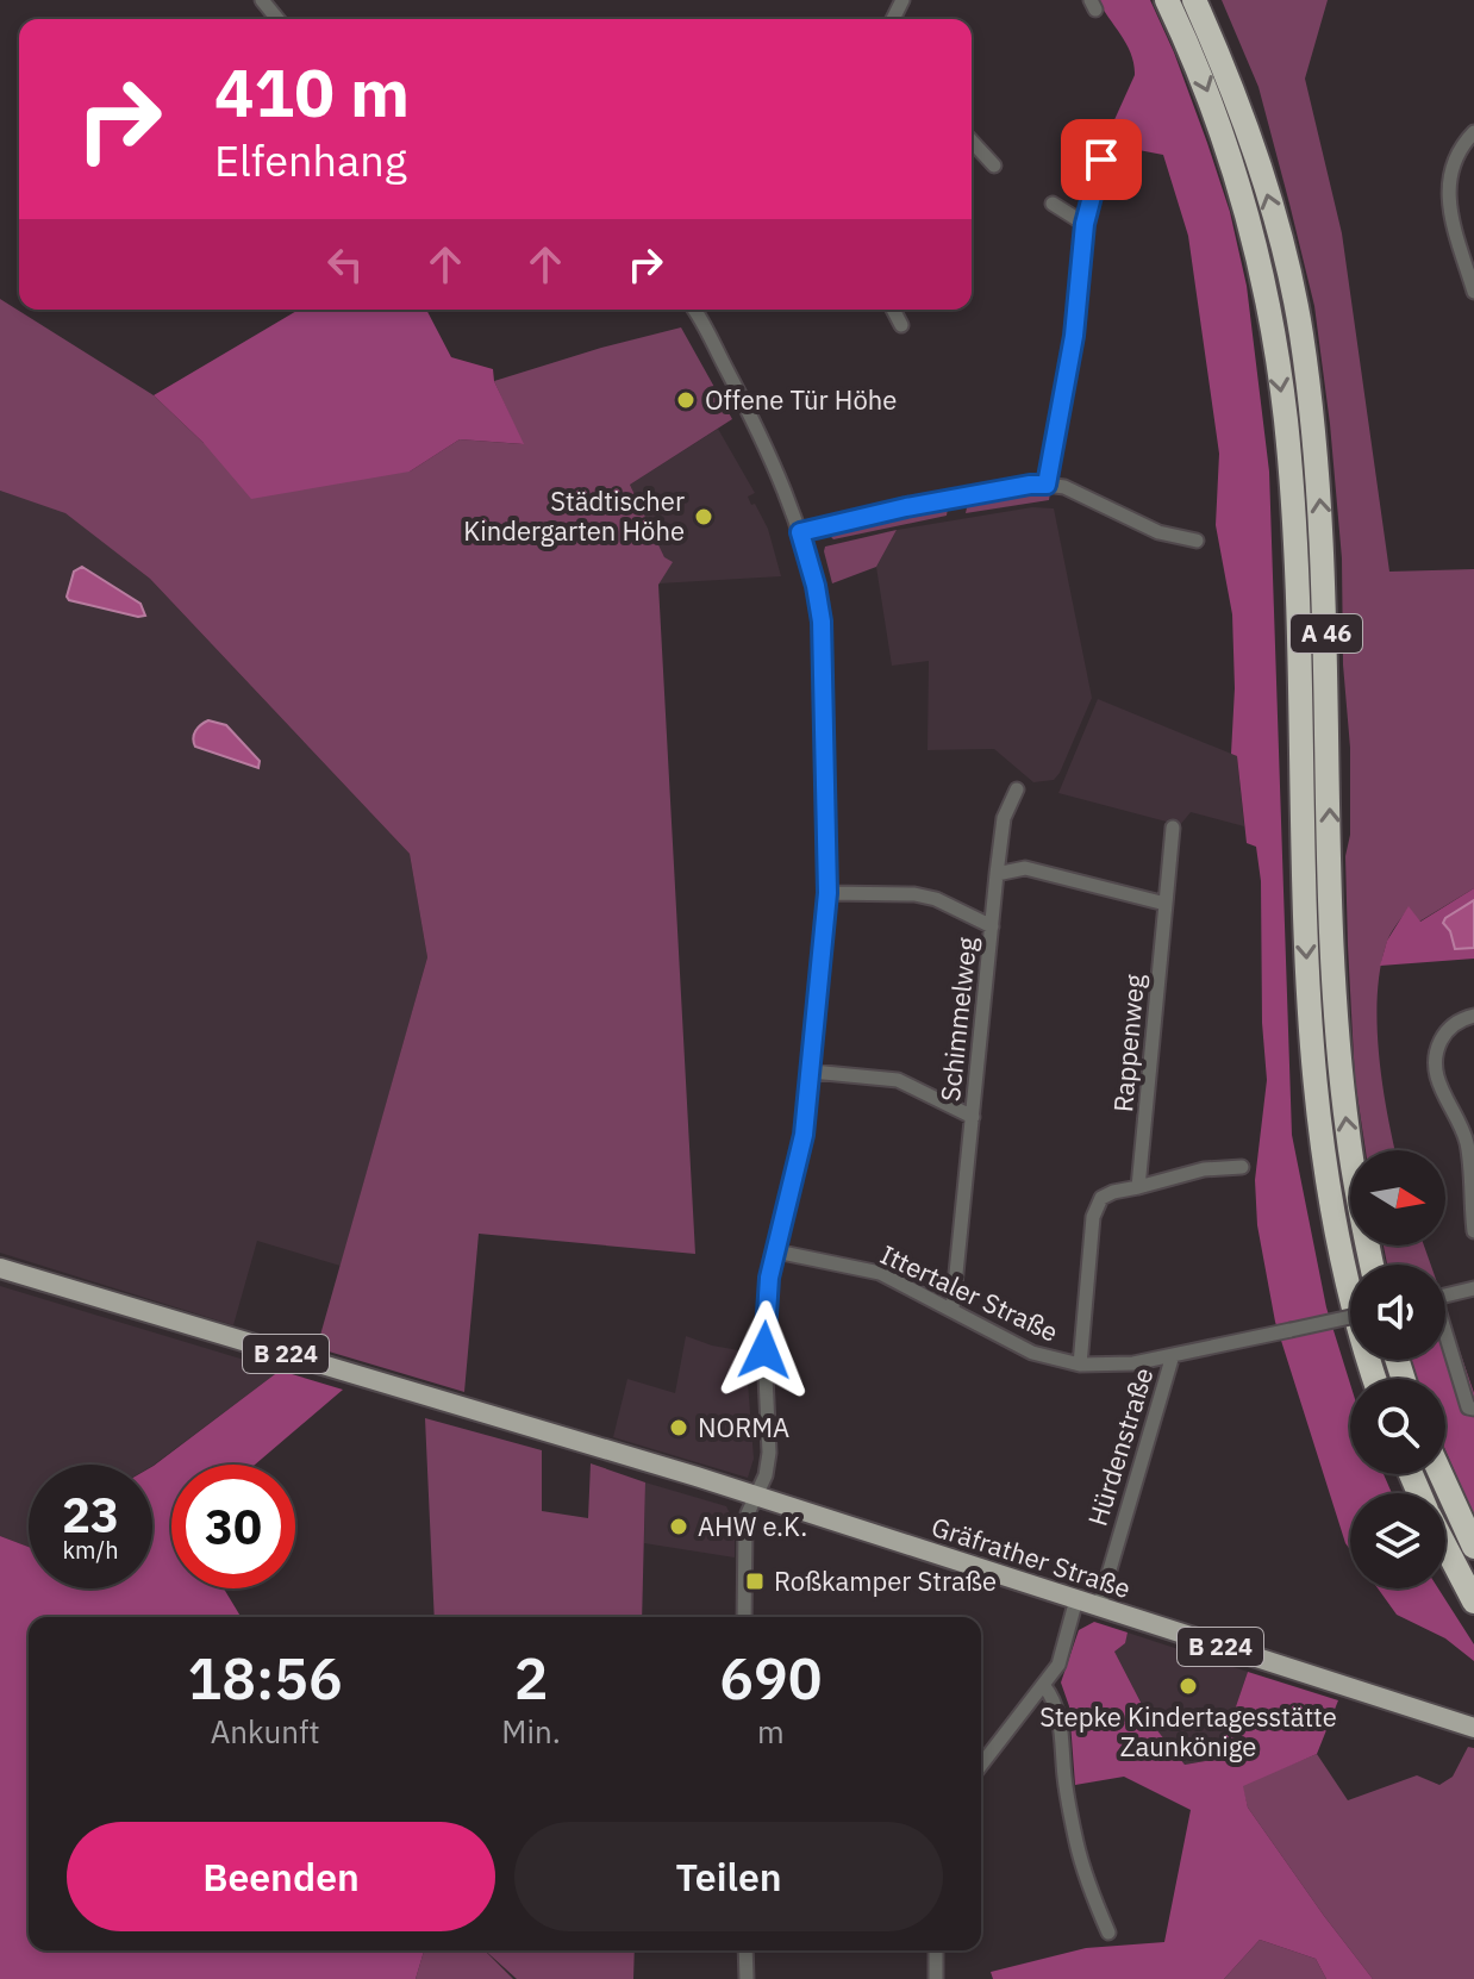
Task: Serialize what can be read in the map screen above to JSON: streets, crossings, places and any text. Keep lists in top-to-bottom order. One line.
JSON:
{"streets":{"highway":["A 46"],"main road":["B 224","Gräfrather Straße"],"street":["Schimmelweg","Rappenweg","Ittertaler Straße","Hürdenstraße"]},"crossings":[["Schimmelweg","Ittertaler Straße"],["Ittertaler Straße","Hürdenstraße"],["Hürdenstraße","Gräfrather Straße"]],"places":{"other":["Offene Tür Höhe","Städtischer Kindergarten Höhe","NORMA","AHW e.K.","Stepke Kindertagesstätte Zaunkönige"],"transit":["Roßkamper Straße"]},"north":"right","page":{"turn":["410 m","Elfenhang"],"speed":"23 km/h","limit":"30","eta":["18:56","Ankunft","2","Min.","690","m"],"buttons":["Beenden","Teilen"]}}
